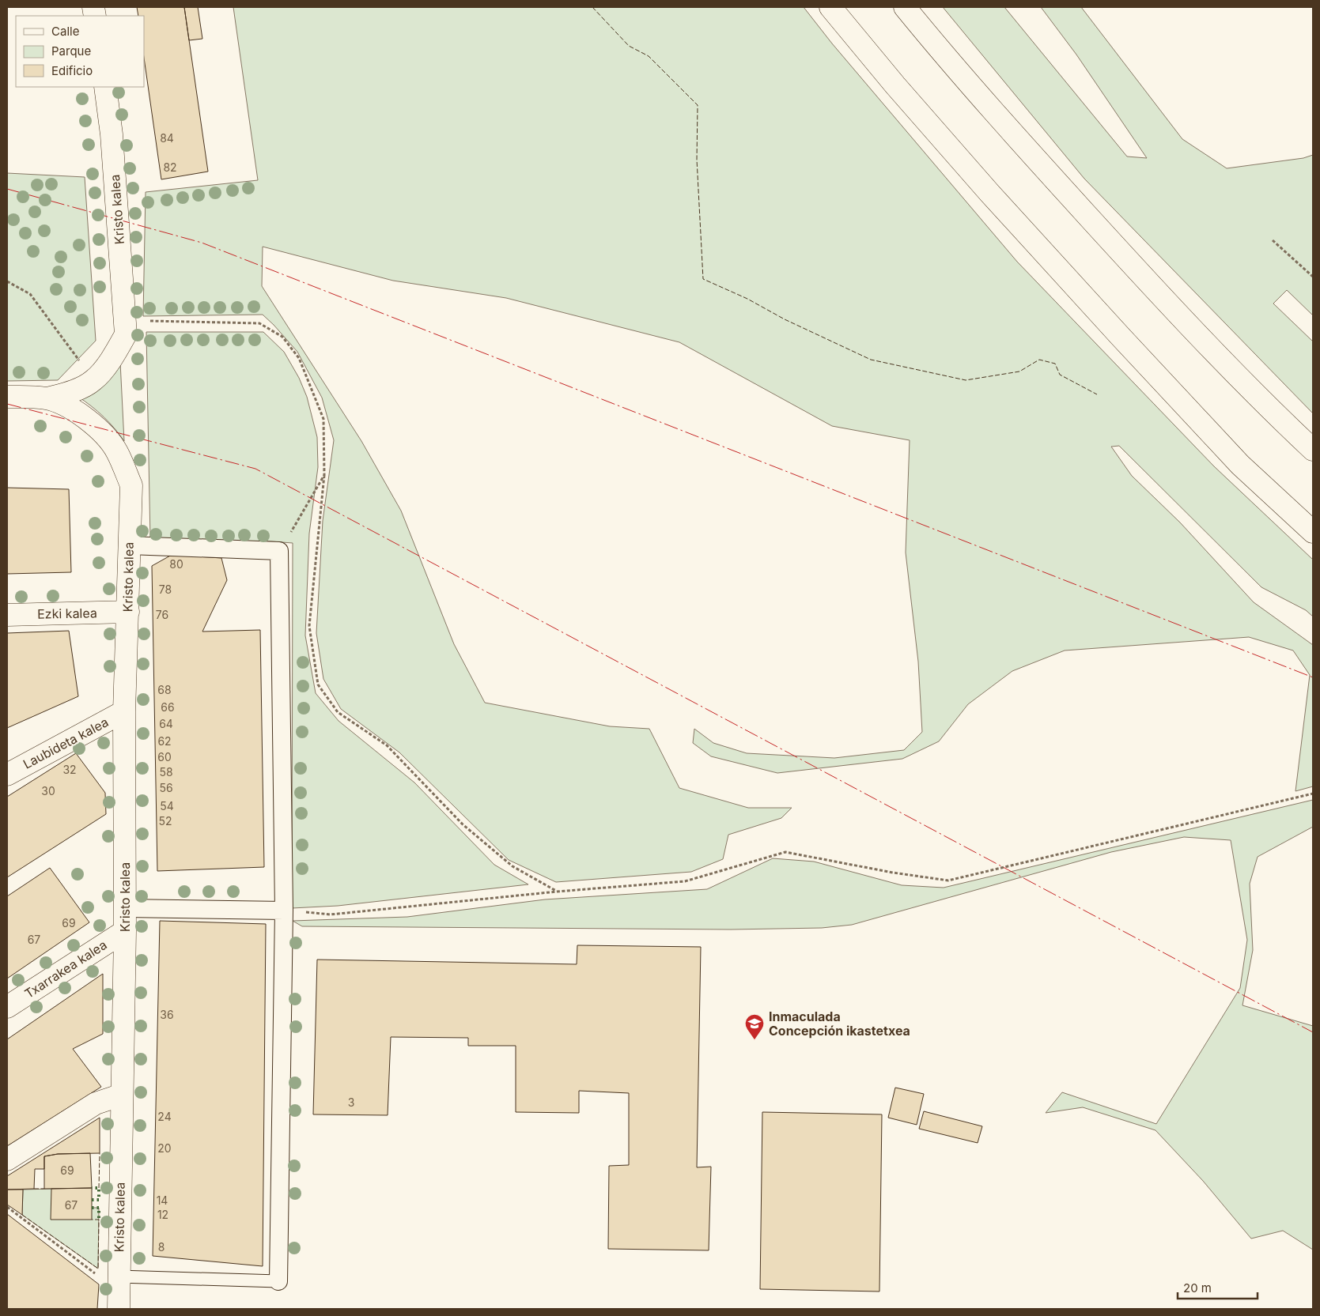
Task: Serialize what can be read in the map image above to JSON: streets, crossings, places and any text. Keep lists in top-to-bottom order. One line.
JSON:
{"streets":{"main road":["Kristo kalea","Ezki kalea","Laubideta kalea","Txarrakea kalea"]},"crossings":[["Kristo kalea","Ezki kalea"],["Kristo kalea","Laubideta kalea"],["Kristo kalea","Txarrakea kalea"]],"places":{"school or university":["Inmaculada Concepción ikastetxea"]},"house_numbers":["84","82","80","78","76","68","66","64","62","60","32","58","56","30","54","52","69","67","36","3","24","20","69","14","67","12","8"],"legend":["Calle","Parque","Edificio"],"scale_bar":"20 m"}
